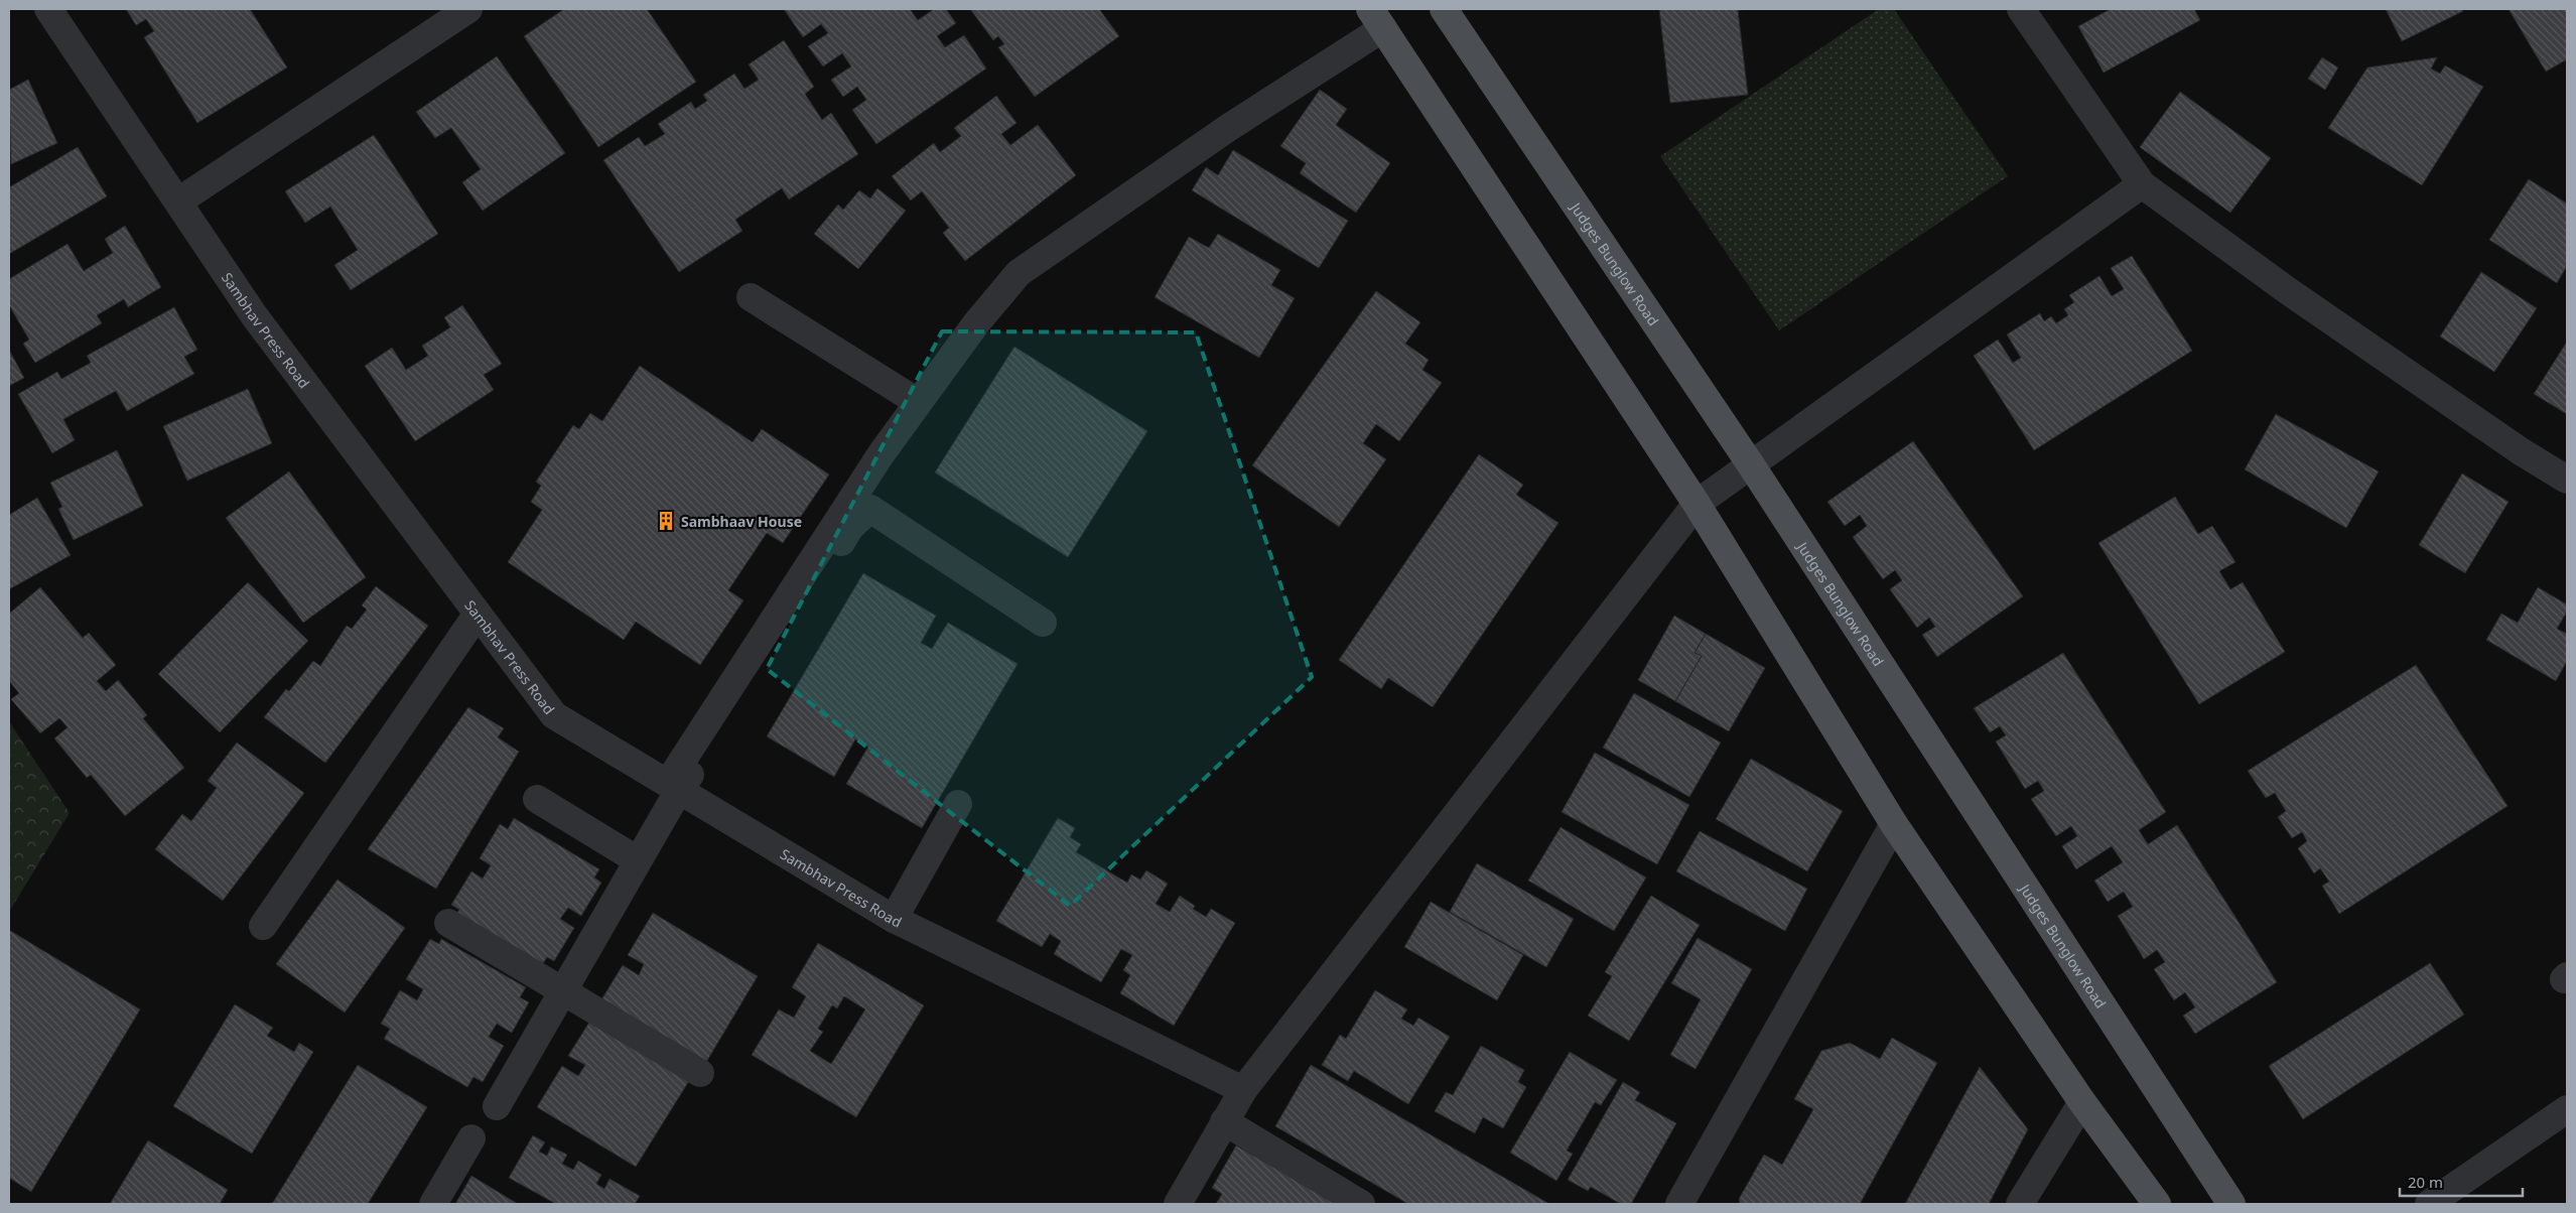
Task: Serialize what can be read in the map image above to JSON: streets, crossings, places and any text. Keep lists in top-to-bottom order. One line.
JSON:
{"streets":{"main road":["Judges Bunglow Road"],"street":["Sambhav Press Road"]},"places":{"building":["Sambhaav House"]},"scale_bar":"20 m"}
